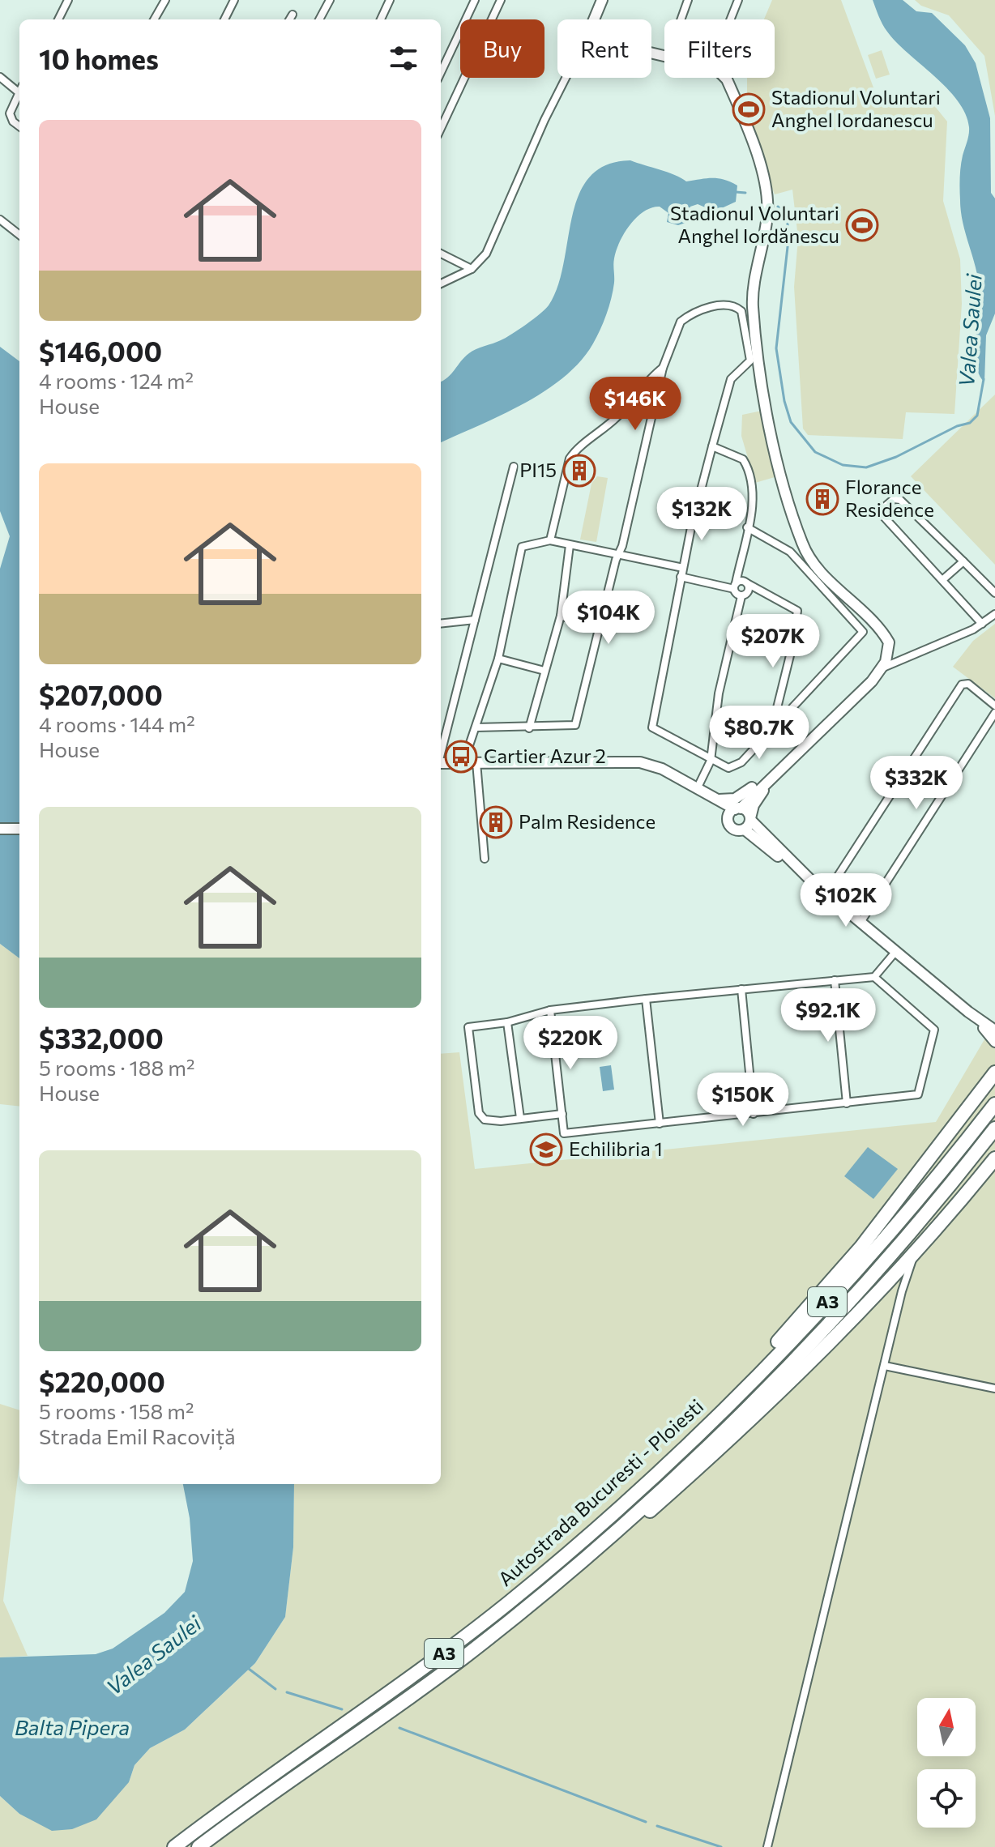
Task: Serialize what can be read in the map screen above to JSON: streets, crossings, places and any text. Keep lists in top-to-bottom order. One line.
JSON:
{"streets":{"highway":["A3","Autostrada Bucuresti - Ploiesti"]},"water":["Valea Saulei","Balta Pipera"],"places":{"sports":["Stadionul Voluntari Anghel Iordanescu","Stadionul Voluntari Anghel Iordănescu"],"building":["PI15","Florance Residence","Palm Residence"],"bus stop":["Cartier Azur 2"],"school or university":["Echilibria 1"]},"north":"top","page":{"chip":["Buy","Rent","Filters"],"heading":"10 homes","list":[{"name":"$146,000","note":"4 rooms · 124 m² · House"},{"name":"$207,000","note":"4 rooms · 144 m² · House"},{"name":"$332,000","note":"5 rooms · 188 m² · House"},{"name":"$220,000","note":"5 rooms · 158 m² · Strada Emil Racoviță"}],"price":["$146K","$132K","$104K","$207K","$80.7K","$332K","$102K","$92.1K","$220K","$150K"]}}
